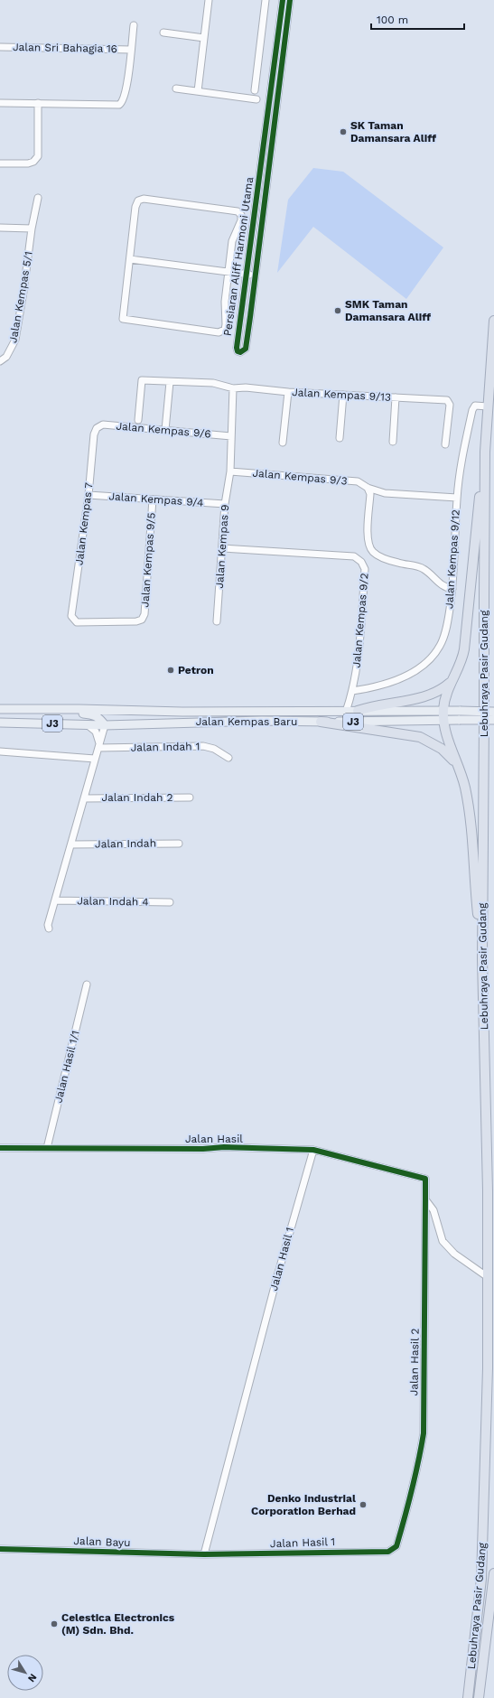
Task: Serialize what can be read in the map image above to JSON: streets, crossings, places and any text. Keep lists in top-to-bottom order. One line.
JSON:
{"streets":{"highway":["Lebuhraya Pasir Gudang"],"main road":["Jalan Kempas Baru","J3"],"street":["Jalan Sri Bahagia 16","Persiaran Aliff Harmoni Utama","Jalan Kempas 5/1","Jalan Kempas 9/13","Jalan Kempas 9/6","Jalan Kempas 9/3","Jalan Kempas 9/4","Jalan Kempas 7","Jalan Kempas 9","Jalan Kempas 9/12","Jalan Kempas 9/5","Jalan Kempas 9/2","Jalan Indah 1","Jalan Indah 2","Jalan Indah","Jalan Indah 4","Jalan Hasil 1/1","Jalan Hasil","Jalan Hasil 1","Jalan Hasil 2","Jalan Bayu"]},"crossings":[["Jalan Kempas 9/13","Jalan Kempas 9"],["Jalan Kempas 9/6","Jalan Kempas 7"],["Jalan Kempas 9/6","Jalan Kempas 9"],["Jalan Kempas 9/3","Jalan Kempas 9"],["Jalan Kempas 9/3","Jalan Kempas 9/12"],["Jalan Kempas 9/4","Jalan Kempas 7"],["Jalan Kempas 9/4","Jalan Kempas 9"],["Jalan Kempas 9/4","Jalan Kempas 9/5"],["Jalan Kempas 7","Jalan Kempas 9/5"],["Jalan Kempas 9","Jalan Kempas 9/2"],["Jalan Kempas 9/12","Jalan Kempas 9/2"],["Jalan Kempas 9/12","Lebuhraya Pasir Gudang"],["Jalan Kempas 9/2","Jalan Kempas Baru"],["Jalan Hasil 1/1","Jalan Hasil"],["Jalan Hasil","Jalan Hasil 1"],["Jalan Hasil","Jalan Hasil 2"],["Jalan Hasil 1","Jalan Hasil 2"],["Jalan Hasil 1","Jalan Bayu"]],"places":["SK Taman Damansara Aliff","SMK Taman Damansara Aliff","Petron","Denko Industrial Corporation Berhad","Celestica Electronics (M) Sdn. Bhd."],"scale_bar":"100 m","north":"bottom right"}
